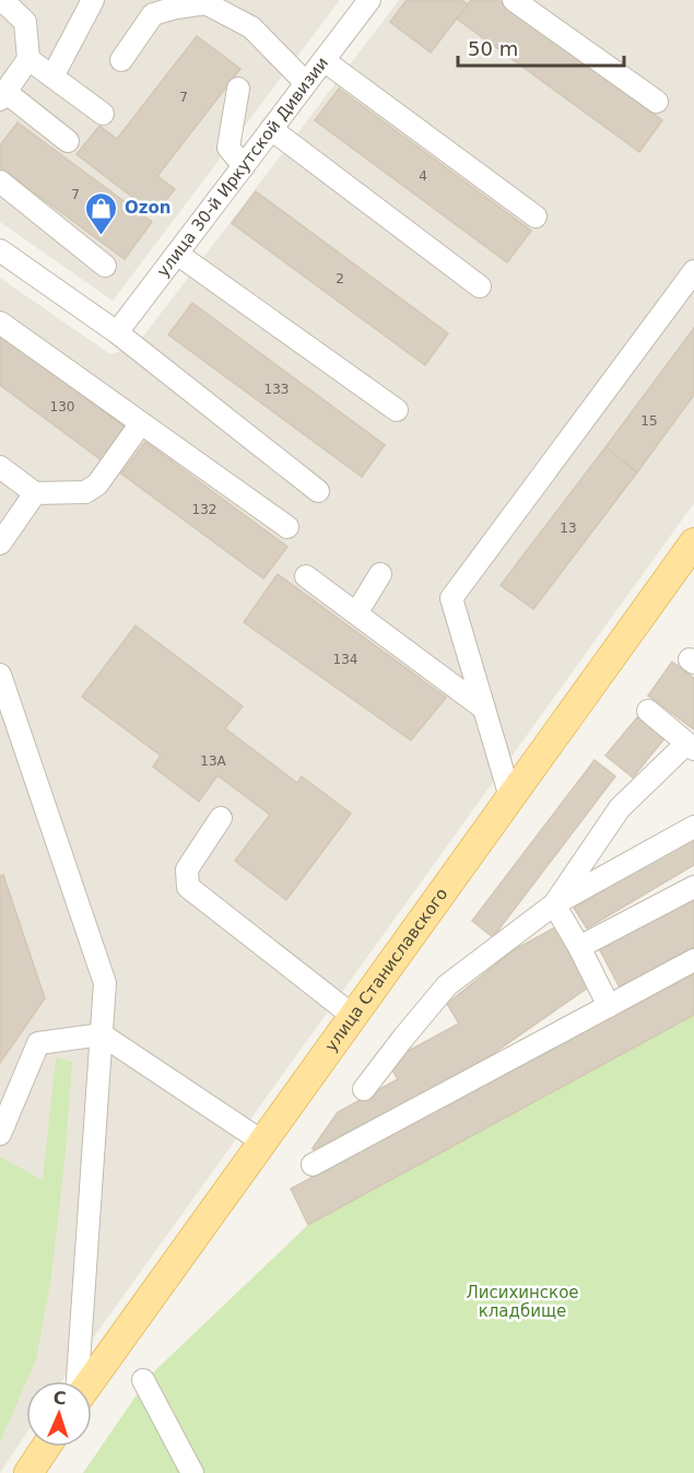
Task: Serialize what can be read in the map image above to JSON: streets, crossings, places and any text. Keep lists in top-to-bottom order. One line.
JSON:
{"streets":{"main road":["улица Станиславского"],"street":["улица 30-й Иркутской Дивизии"]},"parks":["Лисихинское кладбище"],"places":{"shop":["Ozon"]},"house_numbers":["7","4","7","2","133","130","15","132","13","134","13А"],"scale_bar":"50 m","north":"top"}
